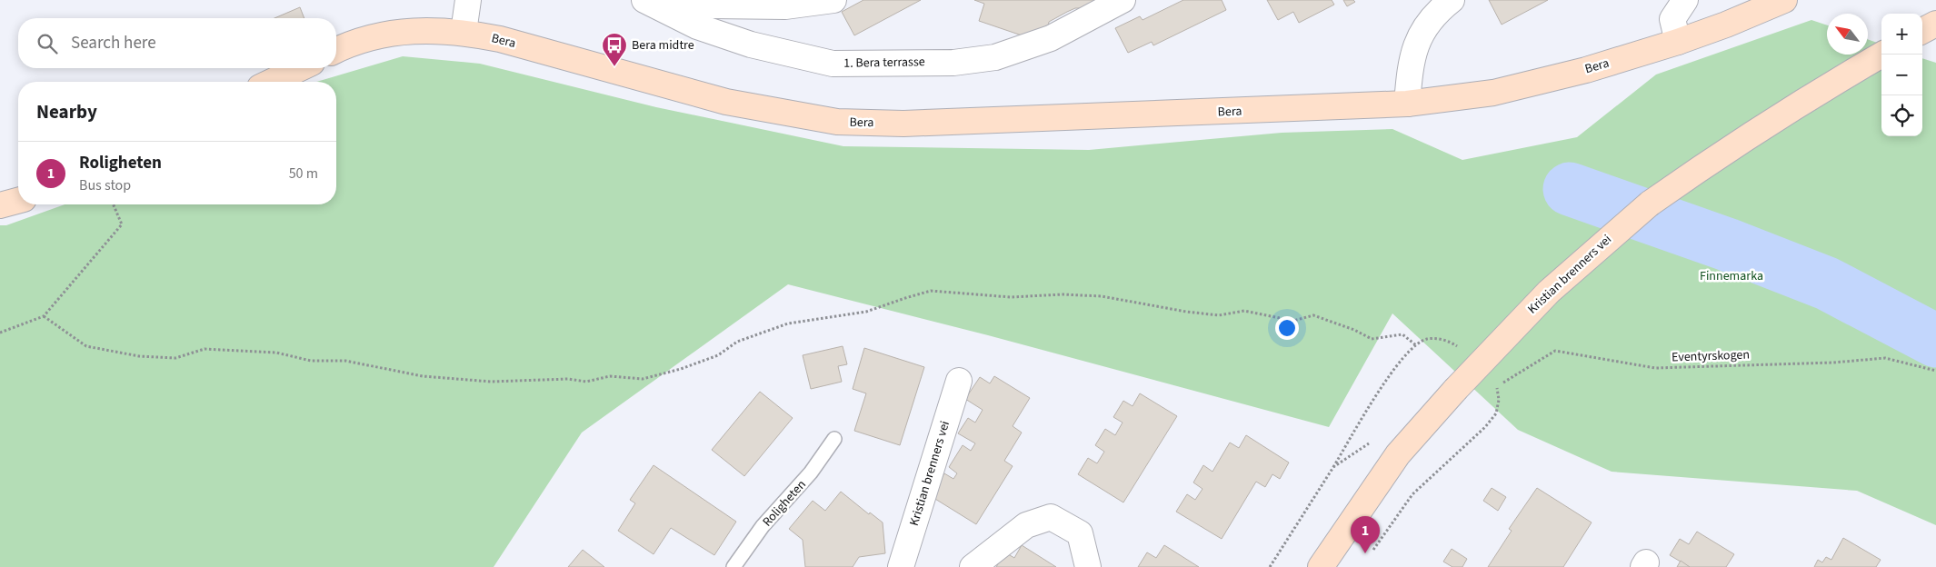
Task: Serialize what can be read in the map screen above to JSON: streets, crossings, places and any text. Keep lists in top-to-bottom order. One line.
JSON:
{"streets":{"street":["Bera","1. Bera terrasse","Kristian brenners vei"],"lane":["Roligheten"],"path":["Eventyrskogen"]},"parks":["Finnemarka"],"places":{"bus stop":["Bera midtre"]},"north":"top left","page":{"map_buttons":["+","−"],"search":"Search here","heading":"Nearby","list":[{"mark":"1","name":"Roligheten","note":"Bus stop","value":"50 m"}],"pins":"1"}}
